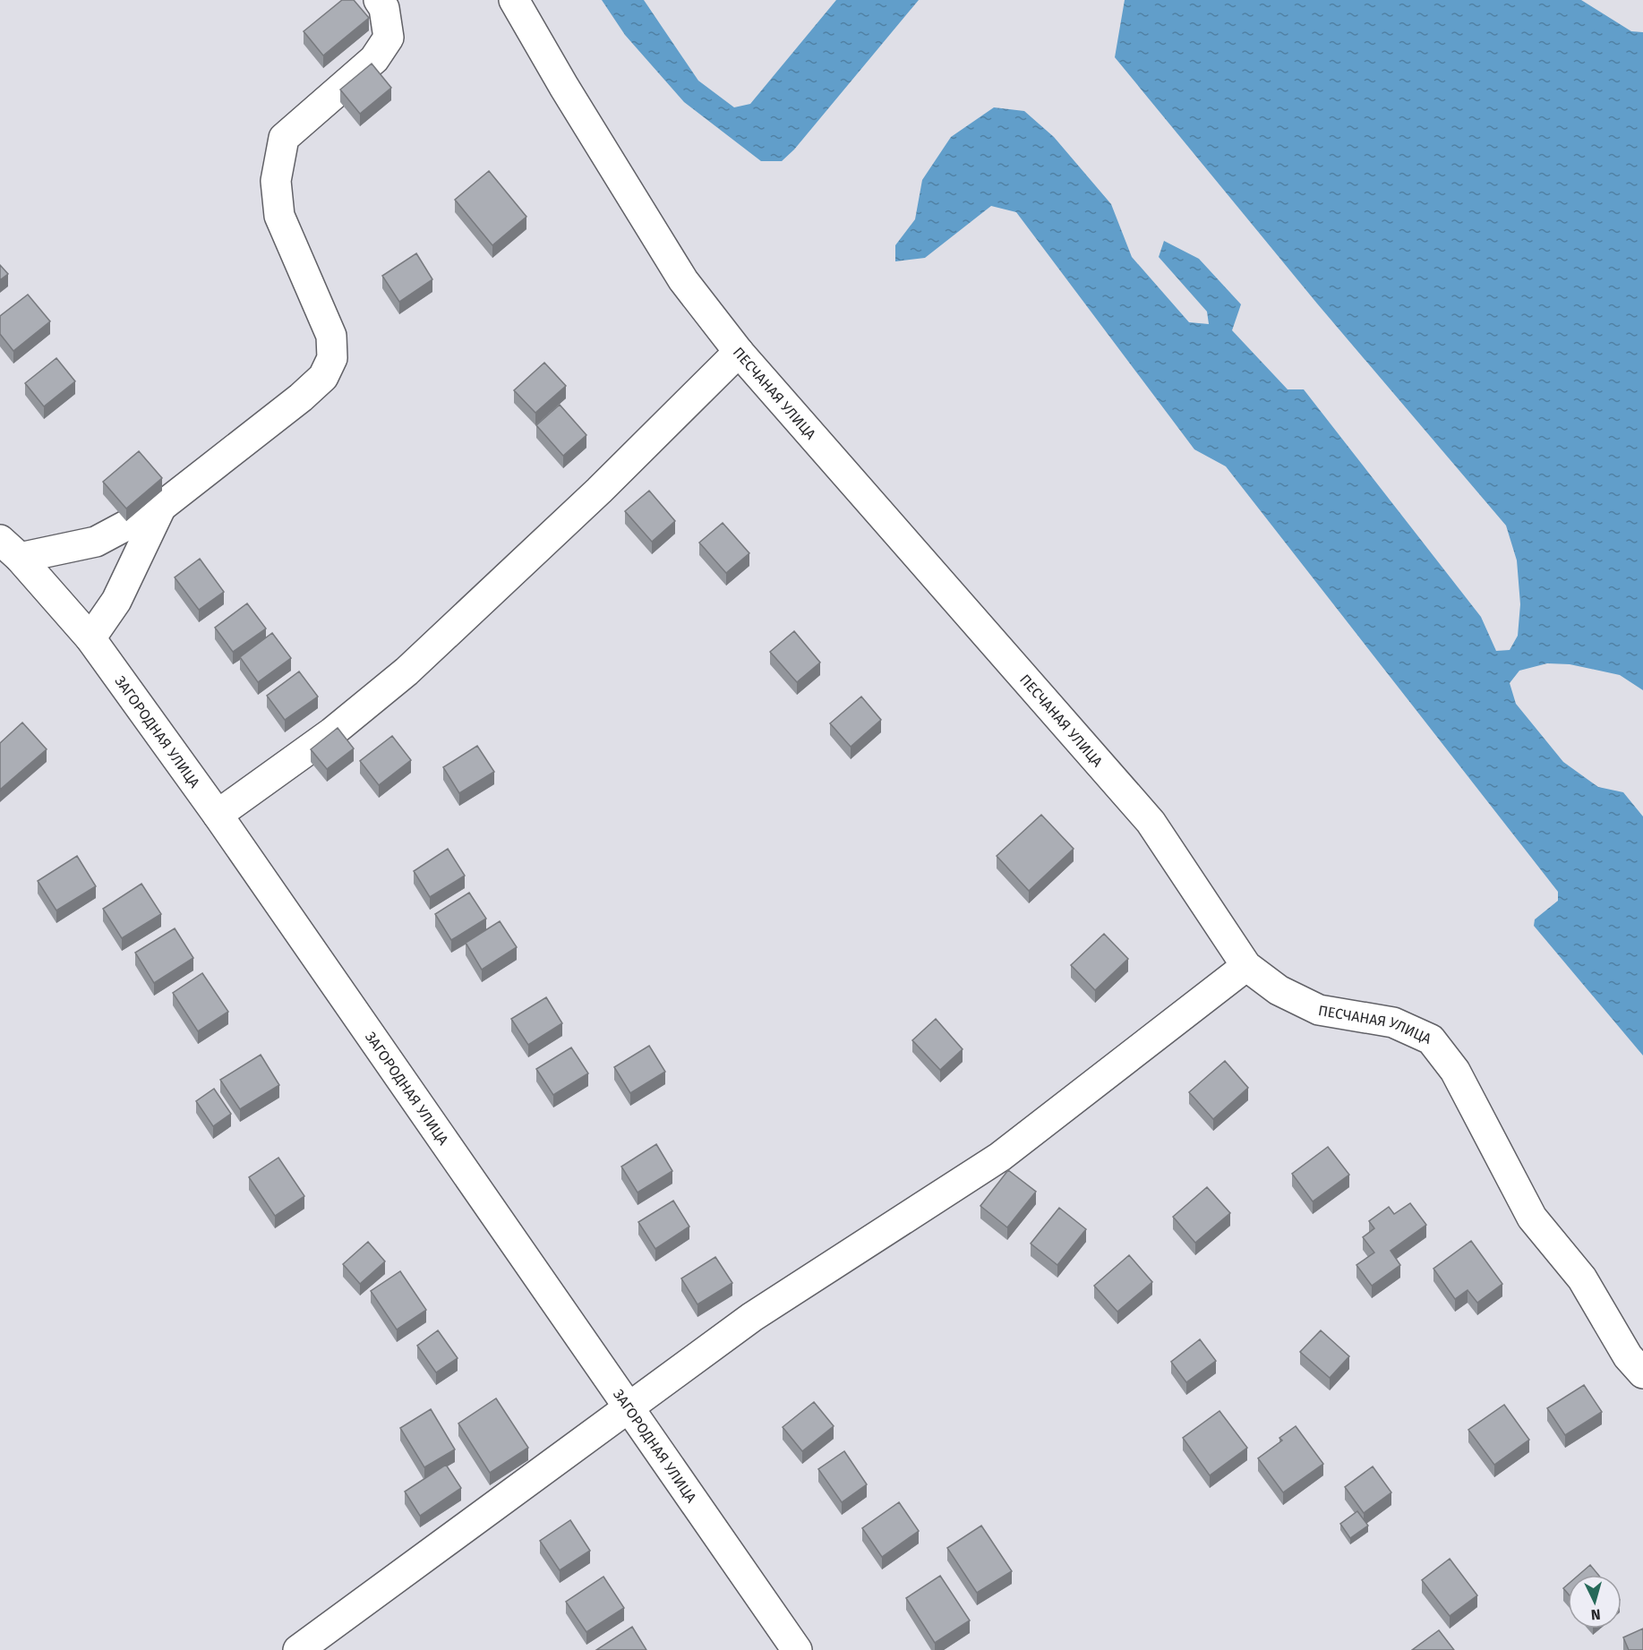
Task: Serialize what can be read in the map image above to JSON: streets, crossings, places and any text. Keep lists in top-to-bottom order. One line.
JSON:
{"streets":{"street":["ПЕСЧАНАЯ УЛИЦА","ЗАГОРОДНАЯ УЛИЦА"]},"north":"bottom"}
